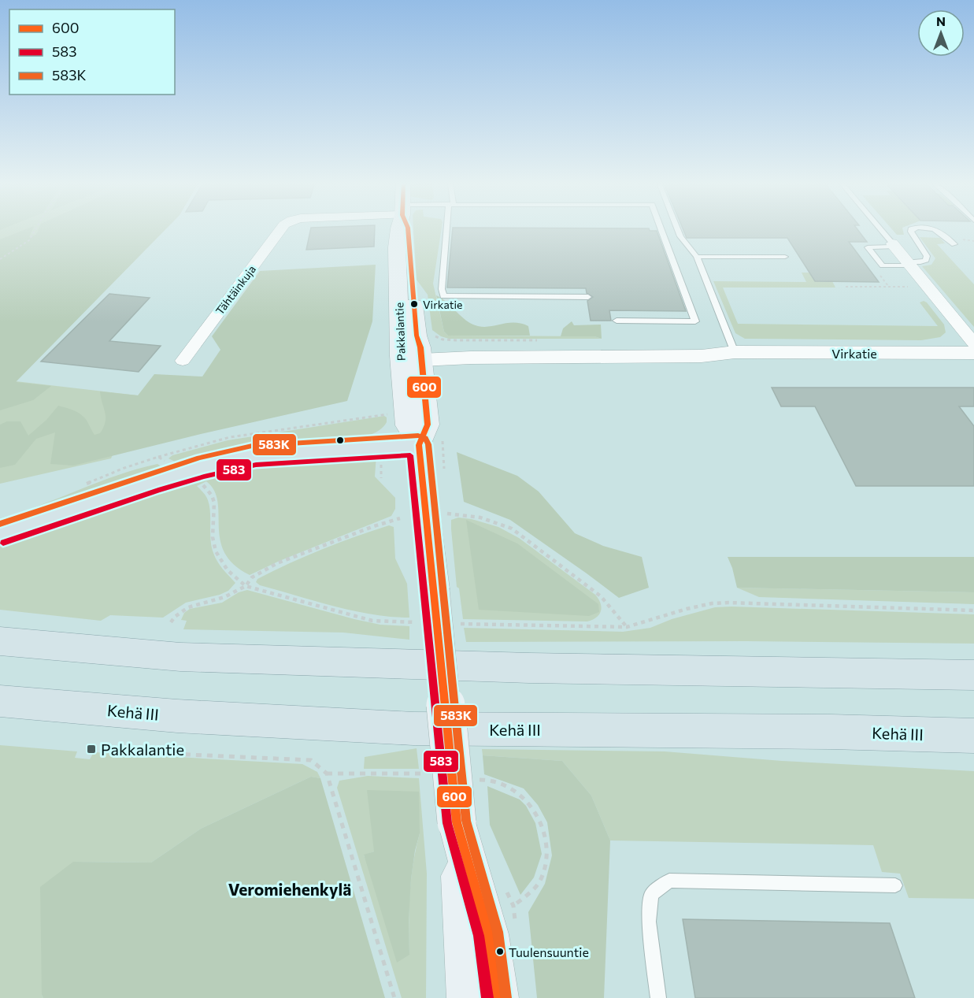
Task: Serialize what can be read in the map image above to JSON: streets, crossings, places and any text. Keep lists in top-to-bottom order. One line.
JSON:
{"streets":{"highway":["Kehä III"],"main road":["Pakkalantie"],"street":["Tähtäinkuja","Virkatie"]},"crossings":[["Pakkalantie","Virkatie"]],"districts":["Veromiehenkylä"],"places":{"other":["Virkatie","Tuulensuuntie"],"transit":["Pakkalantie"]},"lines":["transit line 600","transit line 583K","transit line 583"],"legend":["600","583","583K"],"north":"top"}
